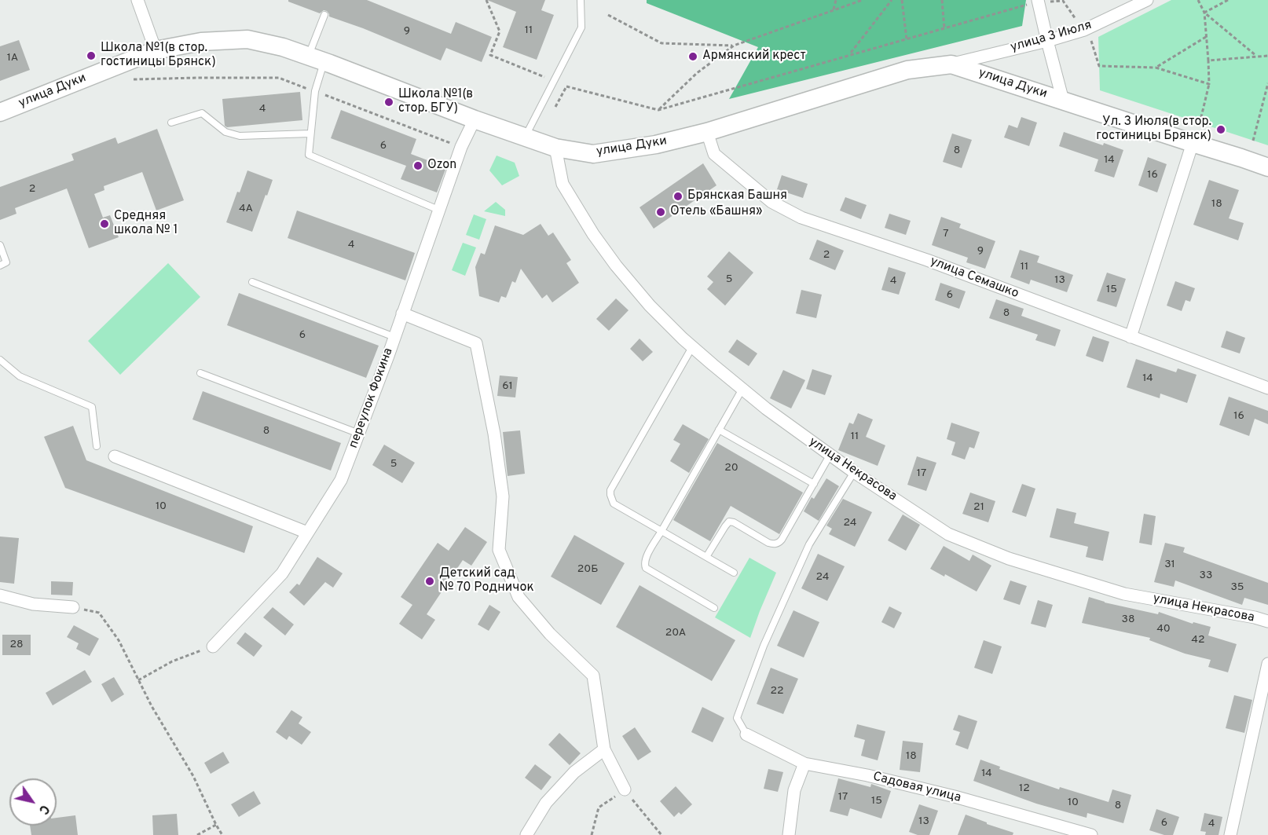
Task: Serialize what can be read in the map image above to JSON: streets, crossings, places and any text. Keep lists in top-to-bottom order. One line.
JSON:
{"streets":{"main road":["улица Дуки"],"street":["улица 3 Июля","улица Семашко","переулок Фокина","улица Некрасова","Садовая улица"]},"crossings":[["улица 3 Июля","улица Дуки"],["улица Дуки","улица Семашко"],["улица Дуки","переулок Фокина"],["улица Дуки","улица Некрасова"]],"places":["Школа №1(в стор. гостиницы Брянск)","Армянский крест","Школа №1(в стор. БГУ)","Ул. 3 Июля(в стор. гостиницы Брянск)","Ozon","Брянская Башня","Отель «Башня»","Средняя школа № 1","Детский сад № 70 Родничок"],"house_numbers":["11","9","1А","4","6","8","14","16","2","18","4А","7","4","9","2","11","5","13","4","15","6","8","6","14","61","16","8","11","5","20","17","10","21","24","31","20Б","33","24","35","38","40","20А","42","28","22","18","14","12","17","15","10","8","13","6","4"],"north":"bottom right"}
